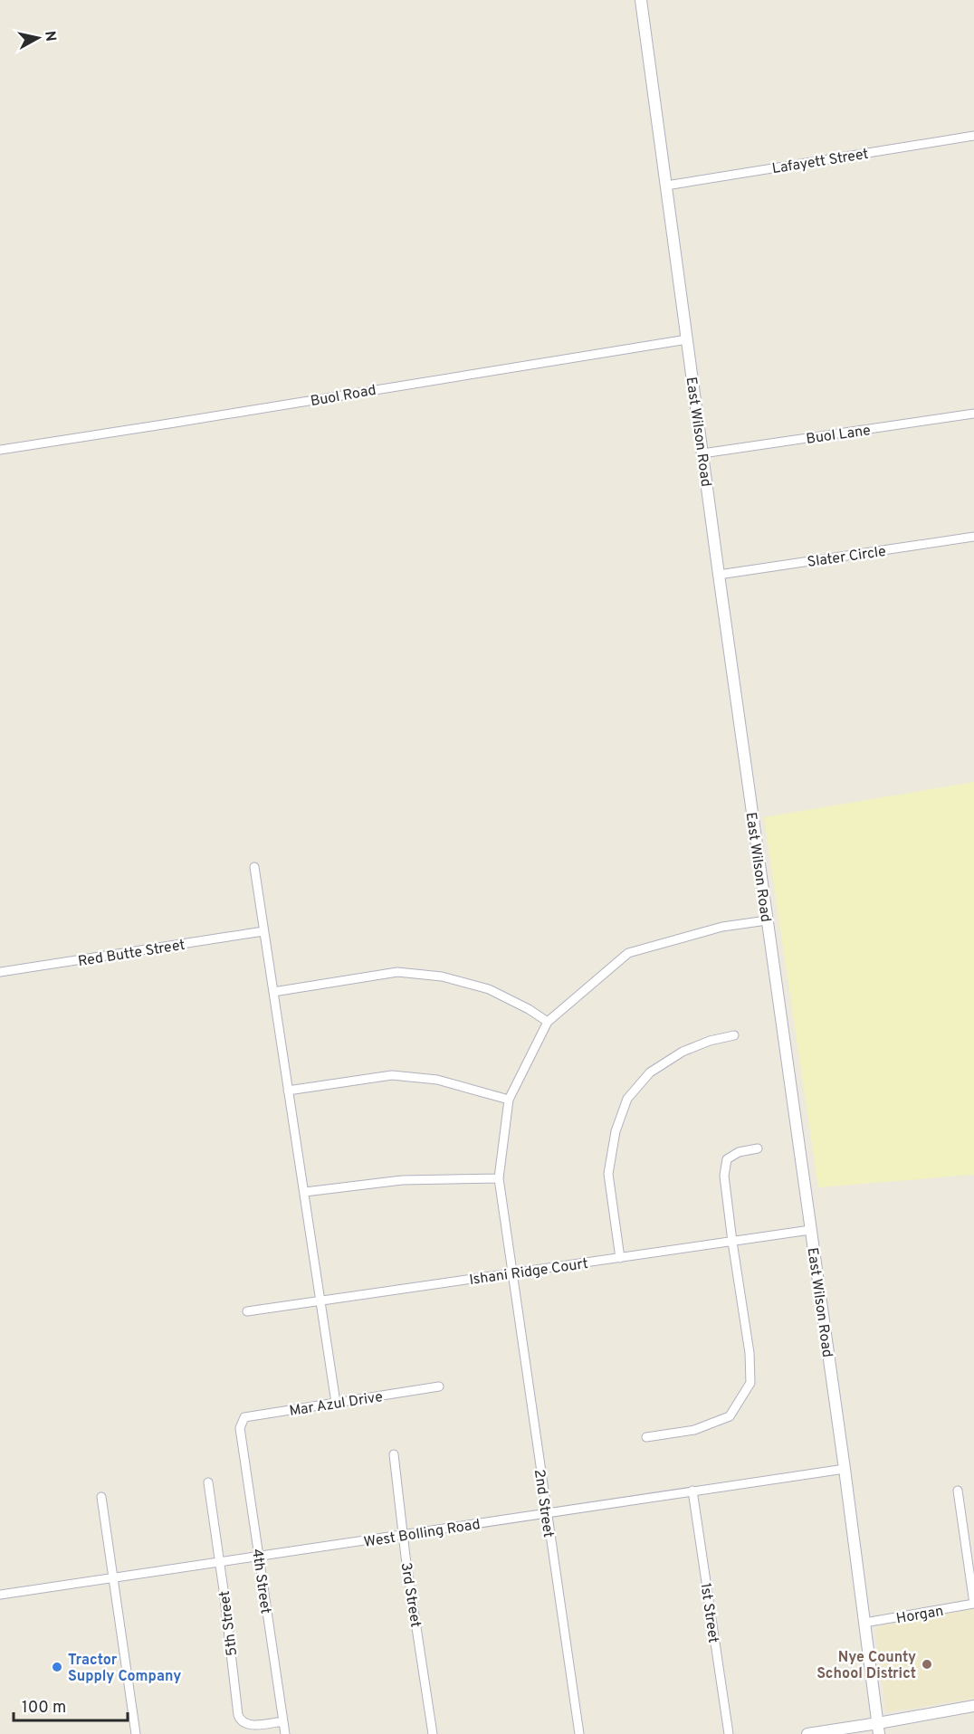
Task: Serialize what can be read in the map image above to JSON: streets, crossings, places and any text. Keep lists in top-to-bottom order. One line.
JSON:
{"streets":{"street":["Lafayett Street","Buol Road","East Wilson Road","Buol Lane","Slater Circle","Red Butte Street","Ishani Ridge Court","Mar Azul Drive","2nd Street","West Bolling Road","4th Street","3rd Street","1st Street","Horgan","5th Street"]},"crossings":[["Lafayett Street","East Wilson Road"],["Buol Road","East Wilson Road"],["East Wilson Road","Buol Lane"],["East Wilson Road","Slater Circle"],["East Wilson Road","Ishani Ridge Court"],["East Wilson Road","West Bolling Road"],["East Wilson Road","Horgan"],["Ishani Ridge Court","2nd Street"],["Mar Azul Drive","4th Street"],["2nd Street","West Bolling Road"],["West Bolling Road","4th Street"],["West Bolling Road","3rd Street"],["West Bolling Road","1st Street"],["West Bolling Road","5th Street"],["4th Street","5th Street"]],"places":["Nye County School District","Tractor Supply Company"],"scale_bar":"100 m","north":"right"}
